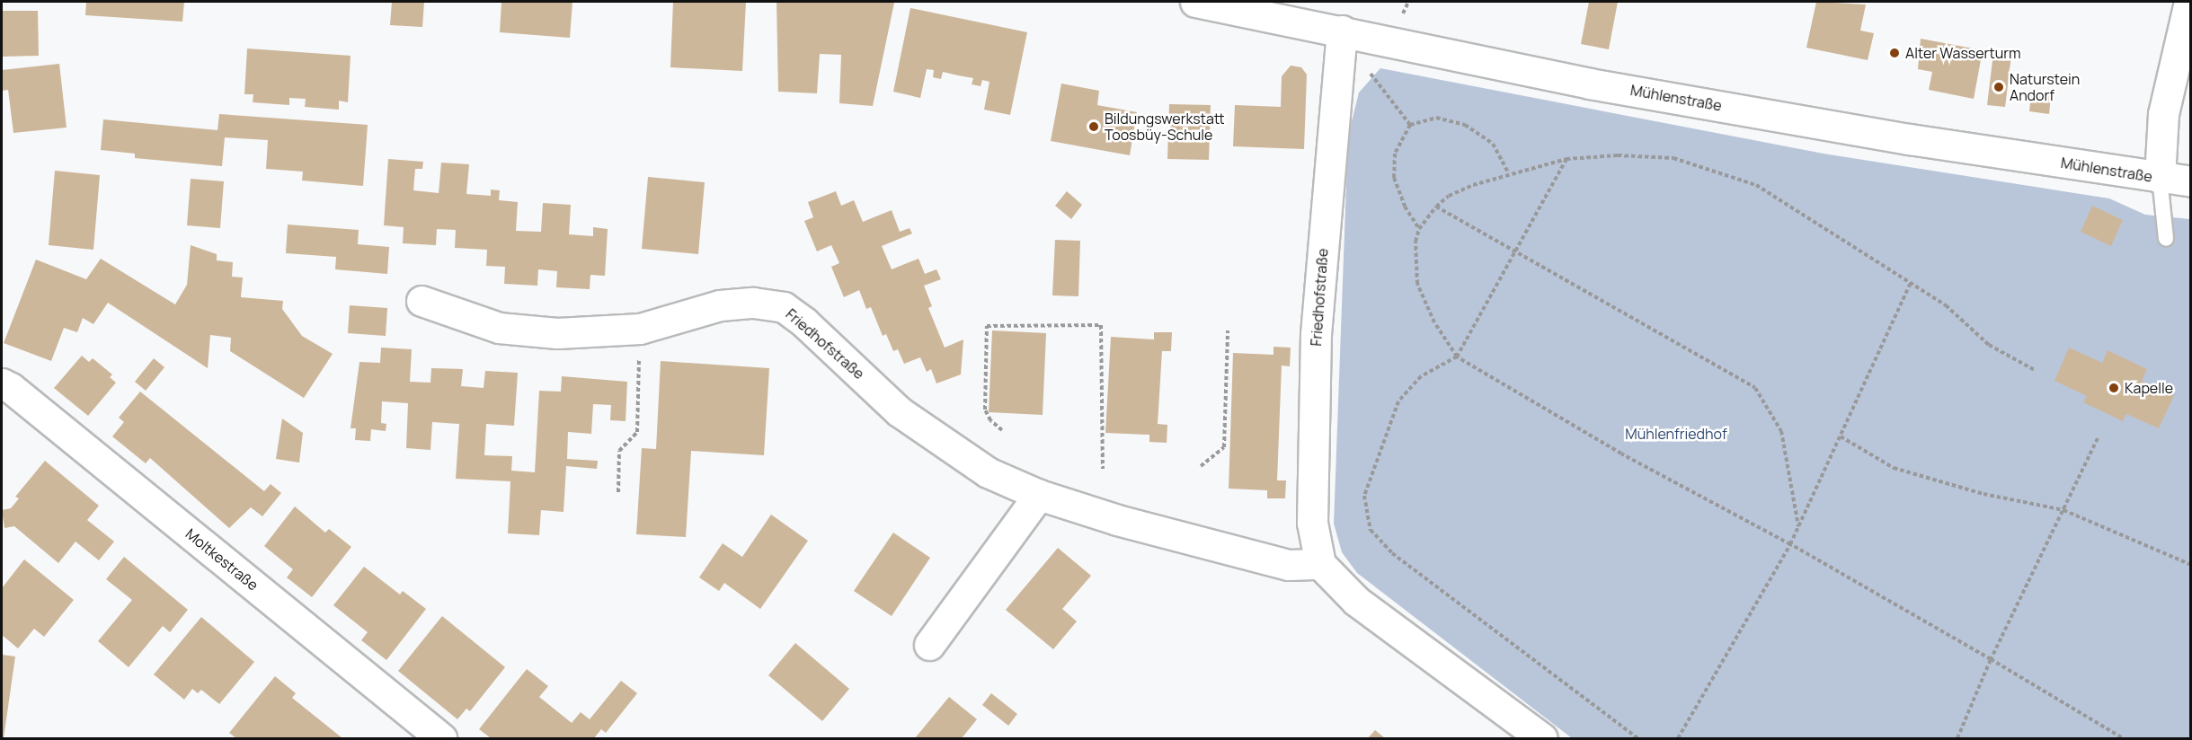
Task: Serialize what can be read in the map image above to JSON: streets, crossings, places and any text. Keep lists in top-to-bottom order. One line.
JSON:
{"streets":{"street":["Mühlenstraße","Friedhofstraße","Moltkestraße"]},"crossings":[["Mühlenstraße","Friedhofstraße"]],"parks":["Mühlenfriedhof"],"places":["Alter Wasserturm","Naturstein Andorf","Bildungswerkstatt Toosbüy-Schule","Kapelle"]}
